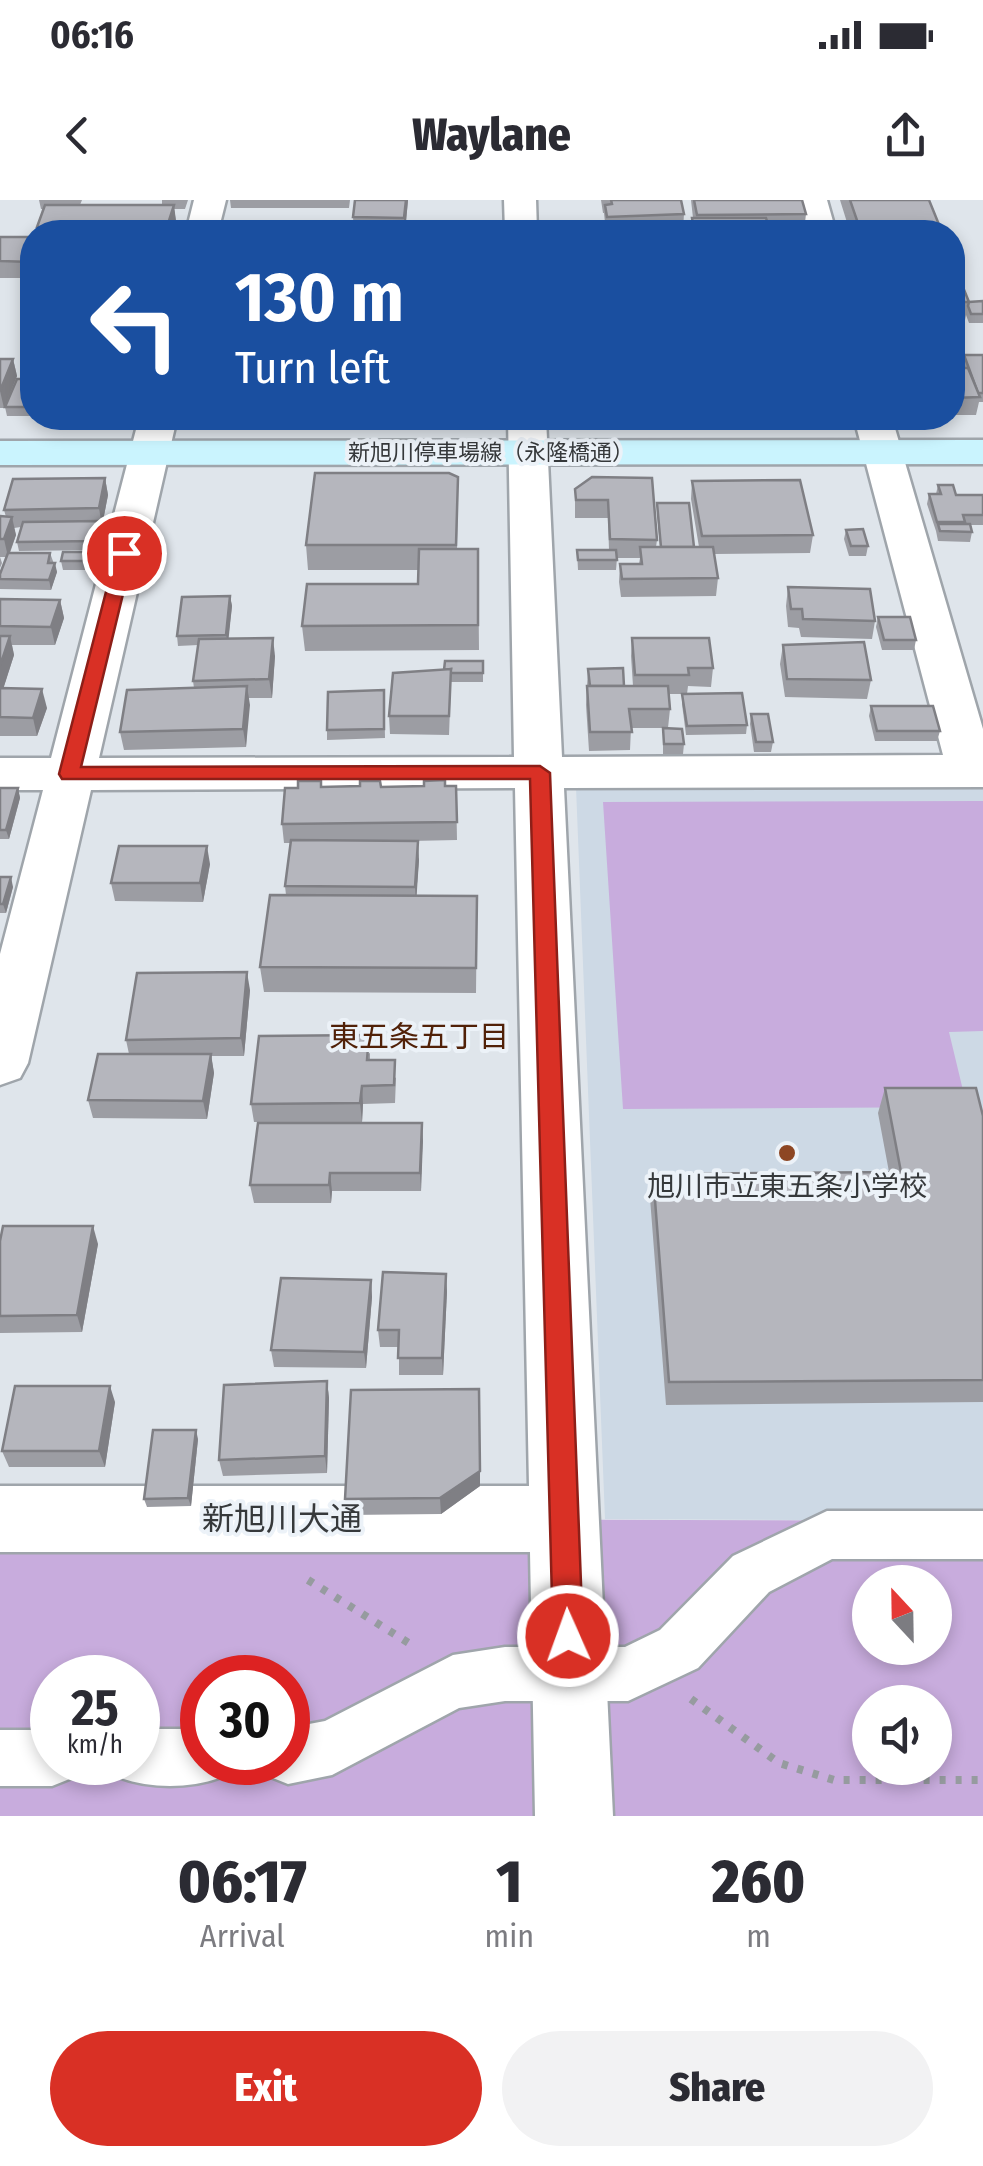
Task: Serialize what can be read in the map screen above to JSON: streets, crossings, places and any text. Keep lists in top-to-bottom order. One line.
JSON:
{"streets":{"main road":["新旭川停車場線（永隆橋通）"],"street":["新旭川大通"]},"districts":["東五条五丁目"],"places":["旭川市立東五条小学校"],"north":"top","page":{"status":"06:16","header":"Waylane","turn":["130 m","Turn left"],"speed":"25 km/h","limit":"30","eta":["06:17","Arrival","1","min","260","m"],"buttons":["Exit","Share"]}}
